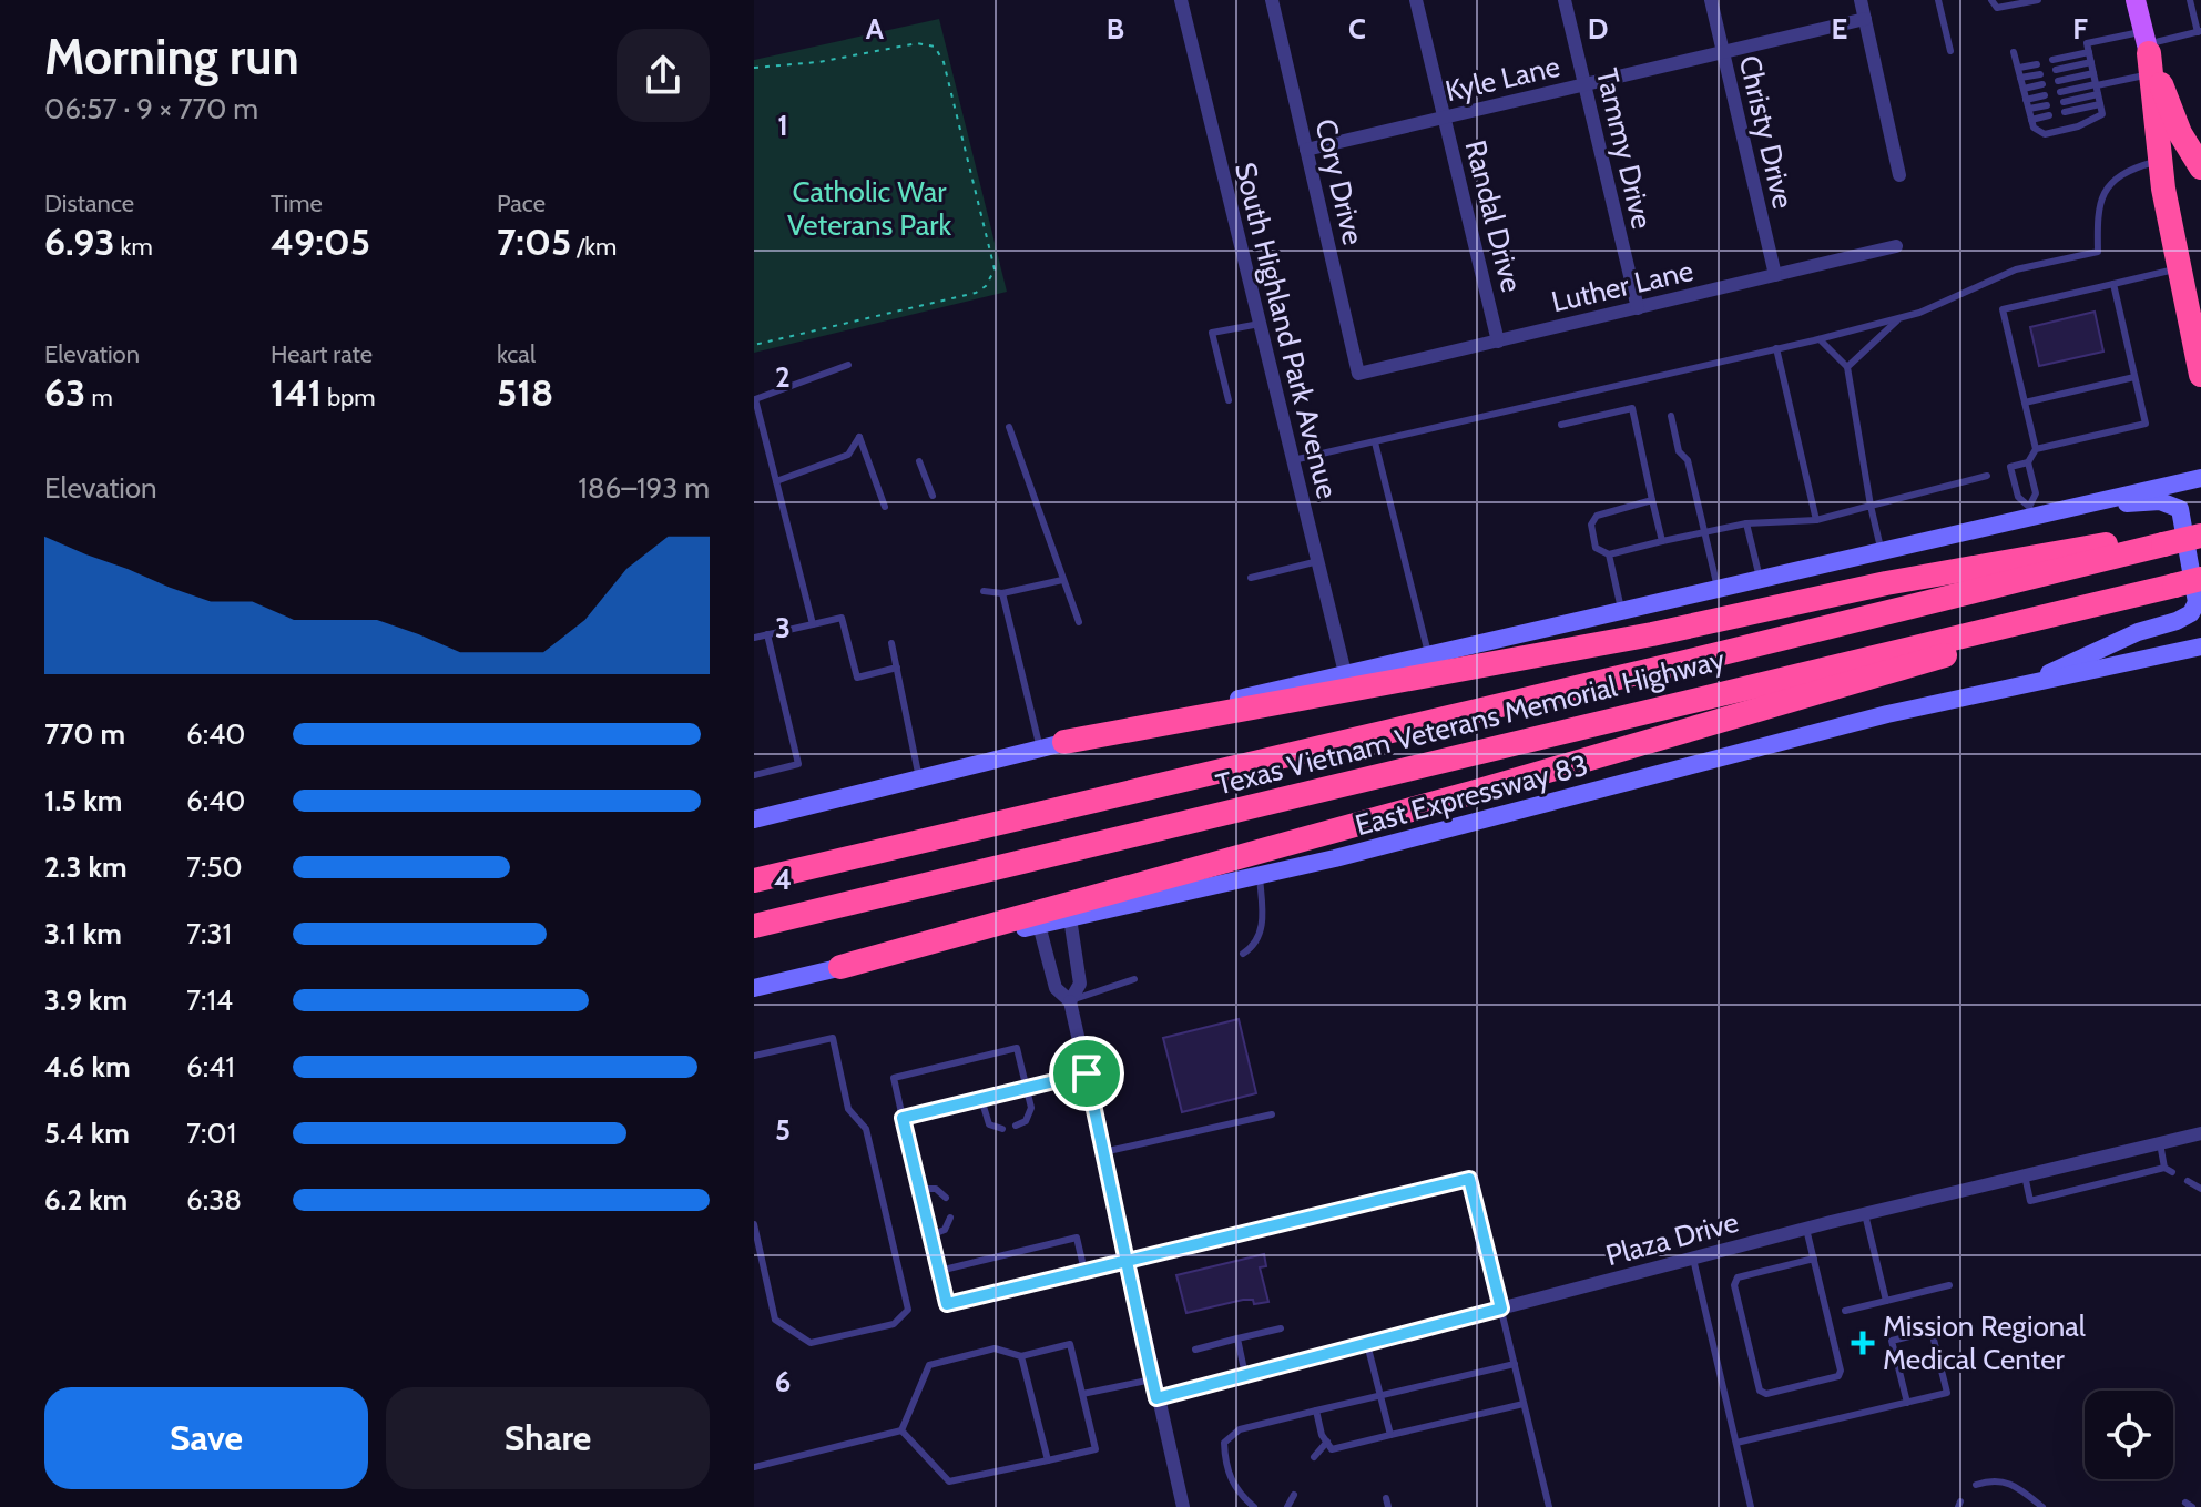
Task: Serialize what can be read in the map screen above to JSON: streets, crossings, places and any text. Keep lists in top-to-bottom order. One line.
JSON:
{"streets":{"highway":["Texas Vietnam Veterans Memorial Highway"],"main road":["East Expressway 83"],"street":["Kyle Lane","Christy Drive","Tammy Drive","Cory Drive","Randal Drive","Luther Lane","South Highland Park Avenue","Plaza Drive"]},"crossings":[["Kyle Lane","Christy Drive"],["Kyle Lane","Tammy Drive"],["Kyle Lane","Cory Drive"],["Kyle Lane","Randal Drive"],["Christy Drive","Luther Lane"],["Tammy Drive","Luther Lane"],["Cory Drive","Luther Lane"],["Randal Drive","Luther Lane"]],"parks":["Catholic War Veterans Park"],"places":{"health":["Mission Regional Medical Center"]},"page":{"heading":["Morning run","06:57 · 9 × 770 m"],"stats":[["Distance","6.93 km"],["Time","49:05"],["Pace","7:05 /km"],["Elevation","63 m"],["Heart rate","141 bpm"],["kcal","518"]],"chart":["Elevation","186–193 m"],"list":[{"name":"770 m","note":"6:40"},{"name":"1.5 km","note":"6:40"},{"name":"2.3 km","note":"7:50"},{"name":"3.1 km","note":"7:31"},{"name":"3.9 km","note":"7:14"},{"name":"4.6 km","note":"6:41"},{"name":"5.4 km","note":"7:01"},{"name":"6.2 km","note":"6:38"}],"buttons":["Save","Share"]},"grid":{"columns":["A","B","C","D","E","F"],"rows":["1","2","3","4","5","6"]}}
